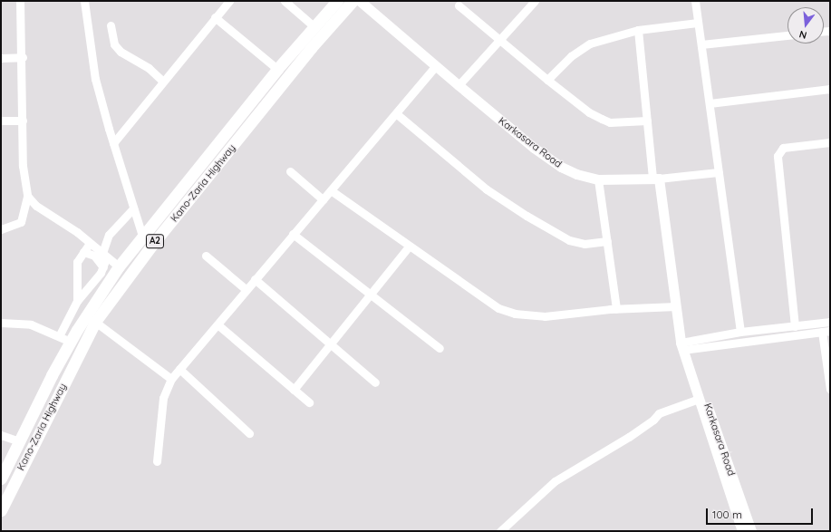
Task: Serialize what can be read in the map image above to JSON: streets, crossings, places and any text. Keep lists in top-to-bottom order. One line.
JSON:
{"streets":{"highway":["Kano-Zaria Highway","A2"],"main road":["Karkasara Road"]},"scale_bar":"100 m","north":"bottom"}
